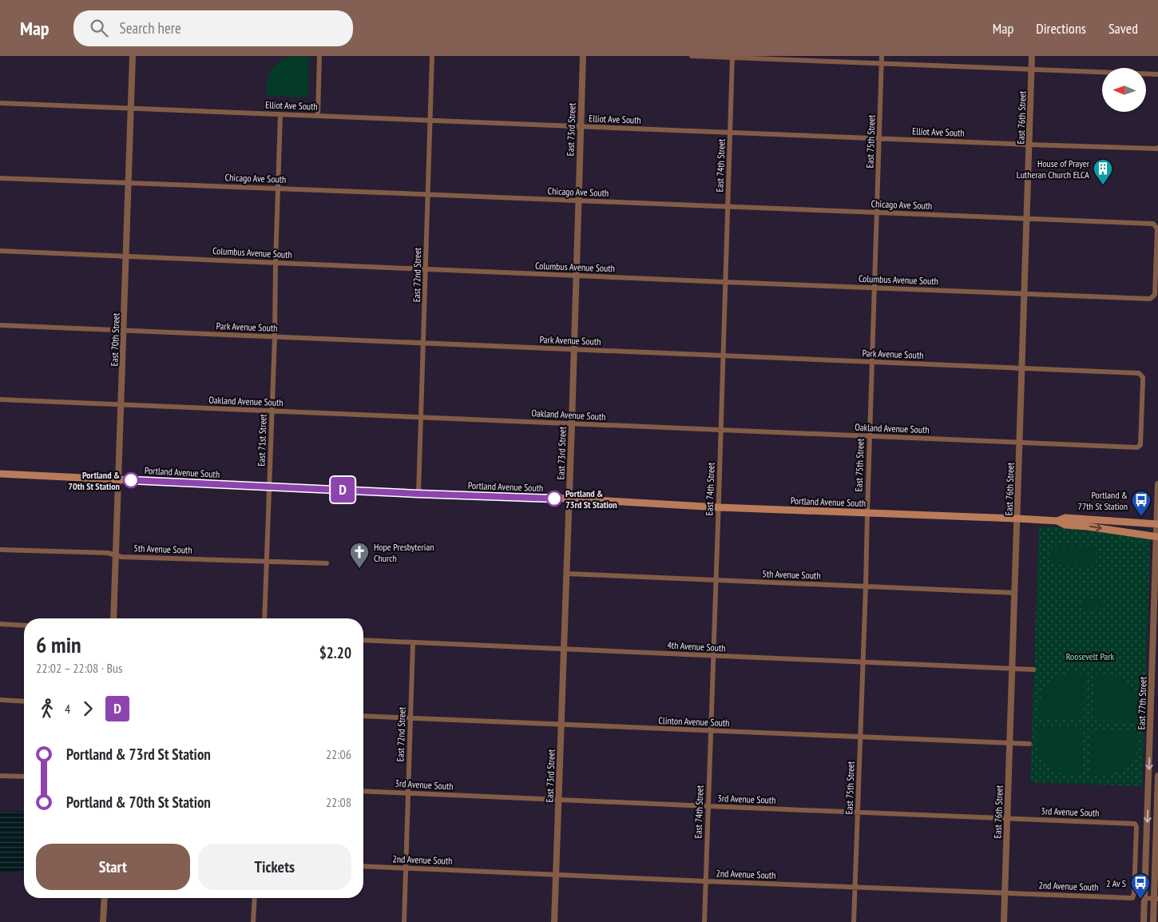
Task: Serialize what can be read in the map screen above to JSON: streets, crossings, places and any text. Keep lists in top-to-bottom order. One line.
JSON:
{"streets":{"main road":["Portland Avenue South"],"street":["Elliot Ave South","East 76th Street","East 73rd Street","East 75th Street","East 74th Street","Chicago Ave South","Columbus Avenue South","East 72nd Street","Park Avenue South","East 70th Street","Oakland Avenue South","East 71st Street","5th Avenue South","4th Avenue South","East 77th Street","Clinton Avenue South","3rd Avenue South","2nd Avenue South"]},"crossings":[["Elliot Ave South","East 76th Street"],["Elliot Ave South","East 73rd Street"],["Elliot Ave South","East 75th Street"],["Elliot Ave South","East 74th Street"],["Elliot Ave South","East 72nd Street"],["Elliot Ave South","East 70th Street"],["Elliot Ave South","East 71st Street"],["East 76th Street","Chicago Ave South"],["East 76th Street","Columbus Avenue South"],["East 76th Street","Park Avenue South"],["East 76th Street","Oakland Avenue South"],["East 76th Street","Portland Avenue South"],["East 76th Street","5th Avenue South"],["East 76th Street","4th Avenue South"],["East 76th Street","Clinton Avenue South"],["East 76th Street","3rd Avenue South"],["East 76th Street","2nd Avenue South"],["East 73rd Street","Chicago Ave South"],["East 73rd Street","Columbus Avenue South"],["East 73rd Street","Park Avenue South"],["East 73rd Street","Oakland Avenue South"],["East 73rd Street","Portland Avenue South"],["East 73rd Street","5th Avenue South"],["East 73rd Street","4th Avenue South"],["East 73rd Street","Clinton Avenue South"],["East 73rd Street","3rd Avenue South"],["East 73rd Street","2nd Avenue South"],["East 75th Street","Chicago Ave South"],["East 75th Street","Columbus Avenue South"],["East 75th Street","Park Avenue South"],["East 75th Street","Oakland Avenue South"],["East 75th Street","Portland Avenue South"],["East 75th Street","5th Avenue South"],["East 75th Street","4th Avenue South"],["East 75th Street","Clinton Avenue South"],["East 75th Street","3rd Avenue South"],["East 75th Street","2nd Avenue South"],["East 74th Street","Chicago Ave South"],["East 74th Street","Columbus Avenue South"],["East 74th Street","Park Avenue South"],["East 74th Street","Oakland Avenue South"],["East 74th Street","Portland Avenue South"],["East 74th Street","5th Avenue South"],["East 74th Street","4th Avenue South"],["East 74th Street","Clinton Avenue South"],["East 74th Street","3rd Avenue South"],["East 74th Street","2nd Avenue South"],["Chicago Ave South","Columbus Avenue South"],["Chicago Ave South","East 72nd Street"],["Chicago Ave South","East 70th Street"],["Chicago Ave South","East 71st Street"],["Columbus Avenue South","East 72nd Street"],["Columbus Avenue South","East 70th Street"],["Columbus Avenue South","East 71st Street"],["East 72nd Street","Park Avenue South"],["East 72nd Street","Oakland Avenue South"],["East 72nd Street","Portland Avenue South"],["East 72nd Street","4th Avenue South"],["East 72nd Street","Clinton Avenue South"],["East 72nd Street","3rd Avenue South"],["East 72nd Street","2nd Avenue South"],["Park Avenue South","East 70th Street"],["Park Avenue South","Oakland Avenue South"],["Park Avenue South","East 71st Street"],["East 70th Street","Oakland Avenue South"],["East 70th Street","Portland Avenue South"],["East 70th Street","5th Avenue South"],["Oakland Avenue South","East 71st Street"],["East 71st Street","Portland Avenue South"],["East 71st Street","5th Avenue South"],["Portland Avenue South","East 77th Street"],["3rd Avenue South","2nd Avenue South"]],"parks":["Roosevelt Park"],"places":{"building":["House of Prayer Lutheran Church ELCA"],"other":["Portland & 70th St Station","Portland & 73rd St Station"],"bus stop":["Portland & 77th St Station","2 Av S"],"church":["Hope Presbyterian Church"]},"lines":["bus line D"],"north":"left","page":{"header":"Map","search":"Search here","nav":["Map","Directions","Saved"],"on_map":"D","heading":["6 min","22:02 – 22:08 · Bus","$2.20"],"legs":["4","D"],"list":[{"name":"Portland & 73rd St Station","value":"22:06"},{"name":"Portland & 70th St Station","value":"22:08"}],"buttons":["Start","Tickets"]}}
